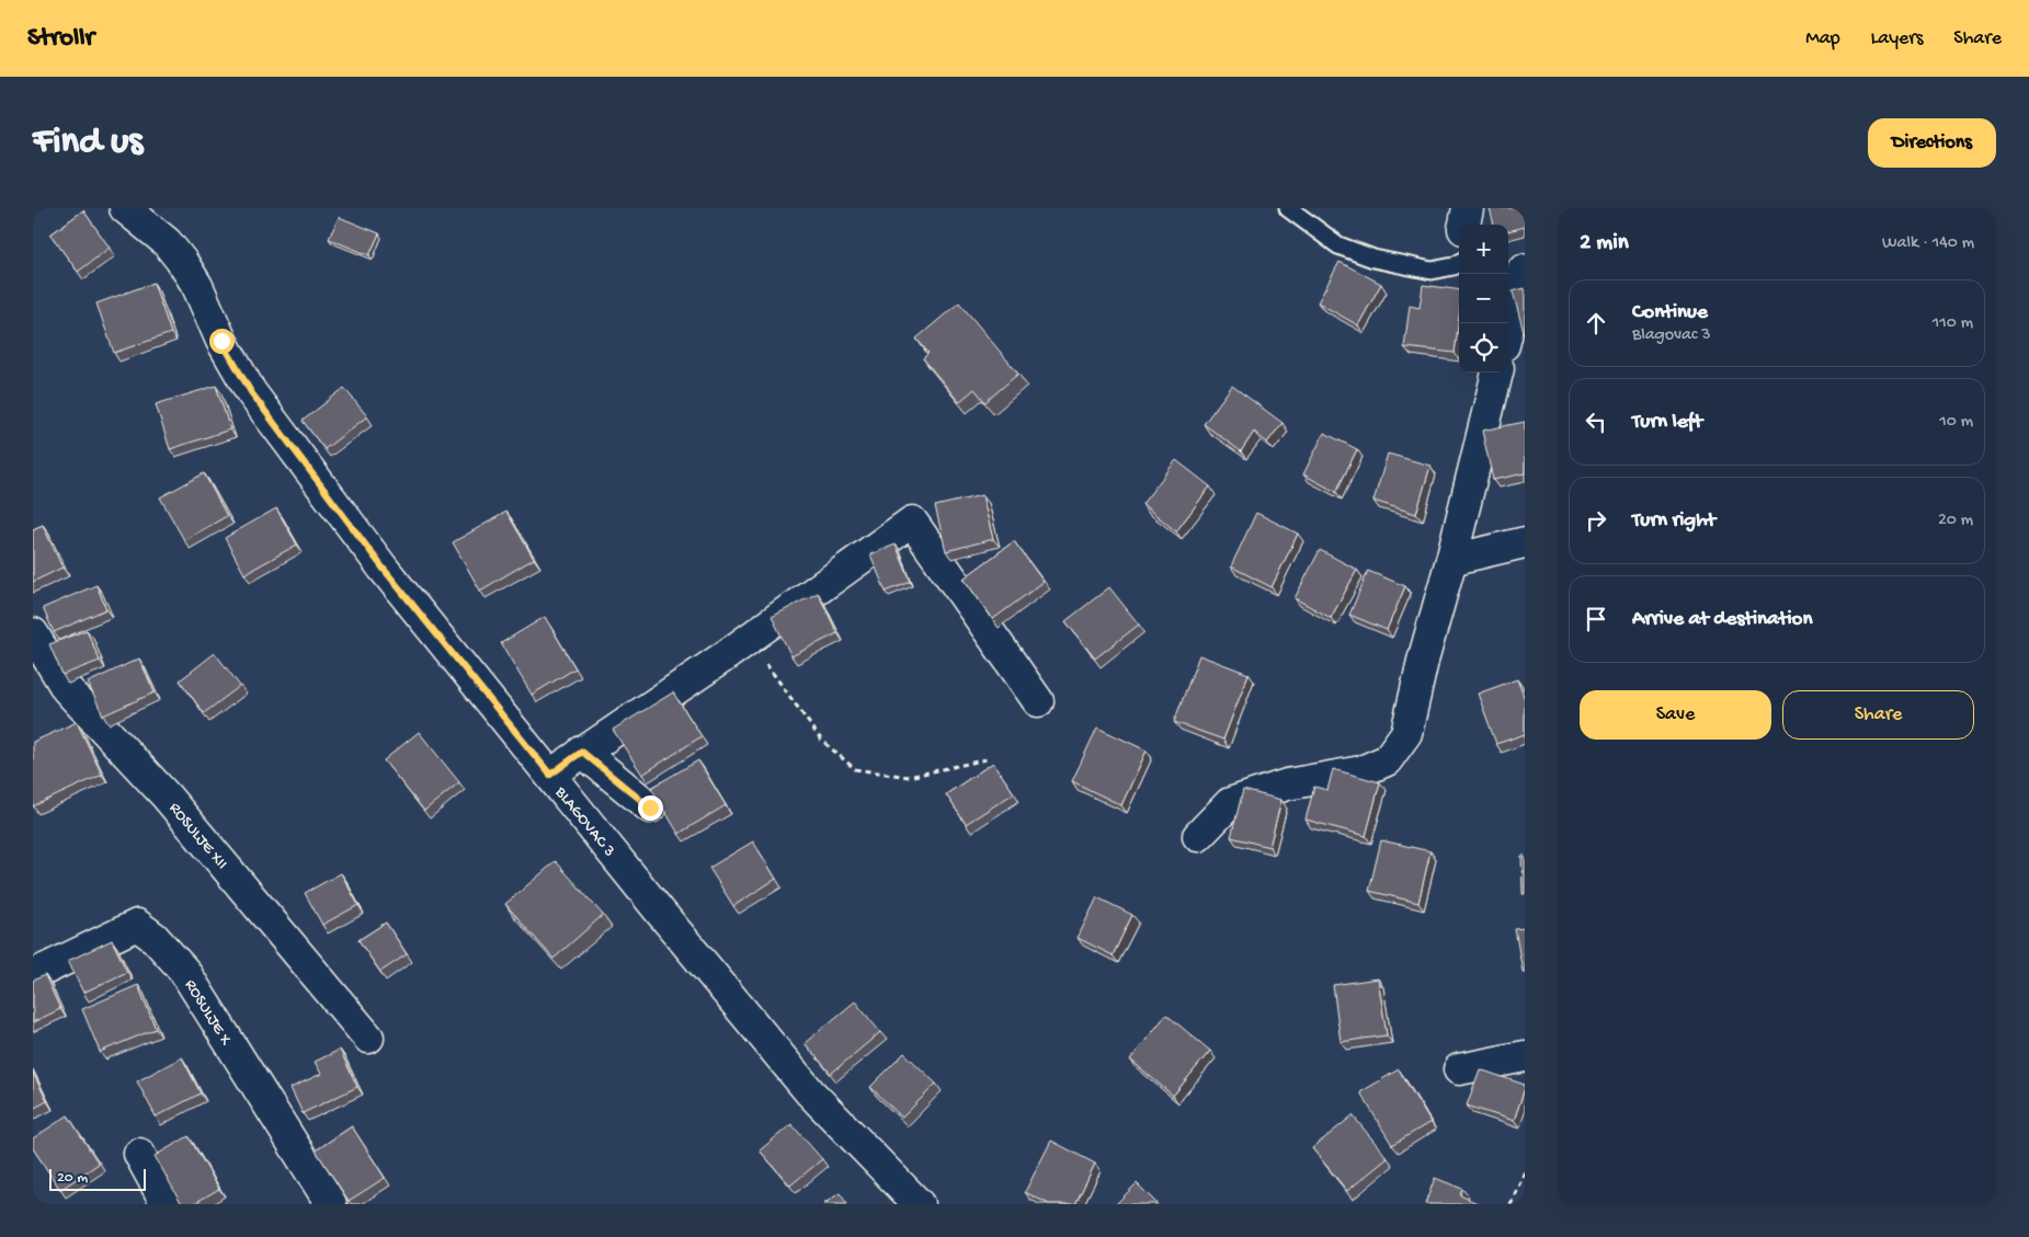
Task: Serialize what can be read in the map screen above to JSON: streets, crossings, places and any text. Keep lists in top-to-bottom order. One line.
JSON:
{"streets":{"street":["BLAGOVAC 3","ROSULJE XII","ROSULJE X"]},"scale_bar":"20 m","page":{"header":"Strollr","nav":["Map","Layers","Share"],"buttons":["Directions",["Save","Share"]],"title":"Find us","heading":["2 min","Walk · 140 m"],"map_buttons":["+","−"],"list":[["Continue","Blagovac 3","110 m"],["Turn left","10 m"],["Turn right","20 m"],"Arrive at destination"],"scale":"20 m"}}
